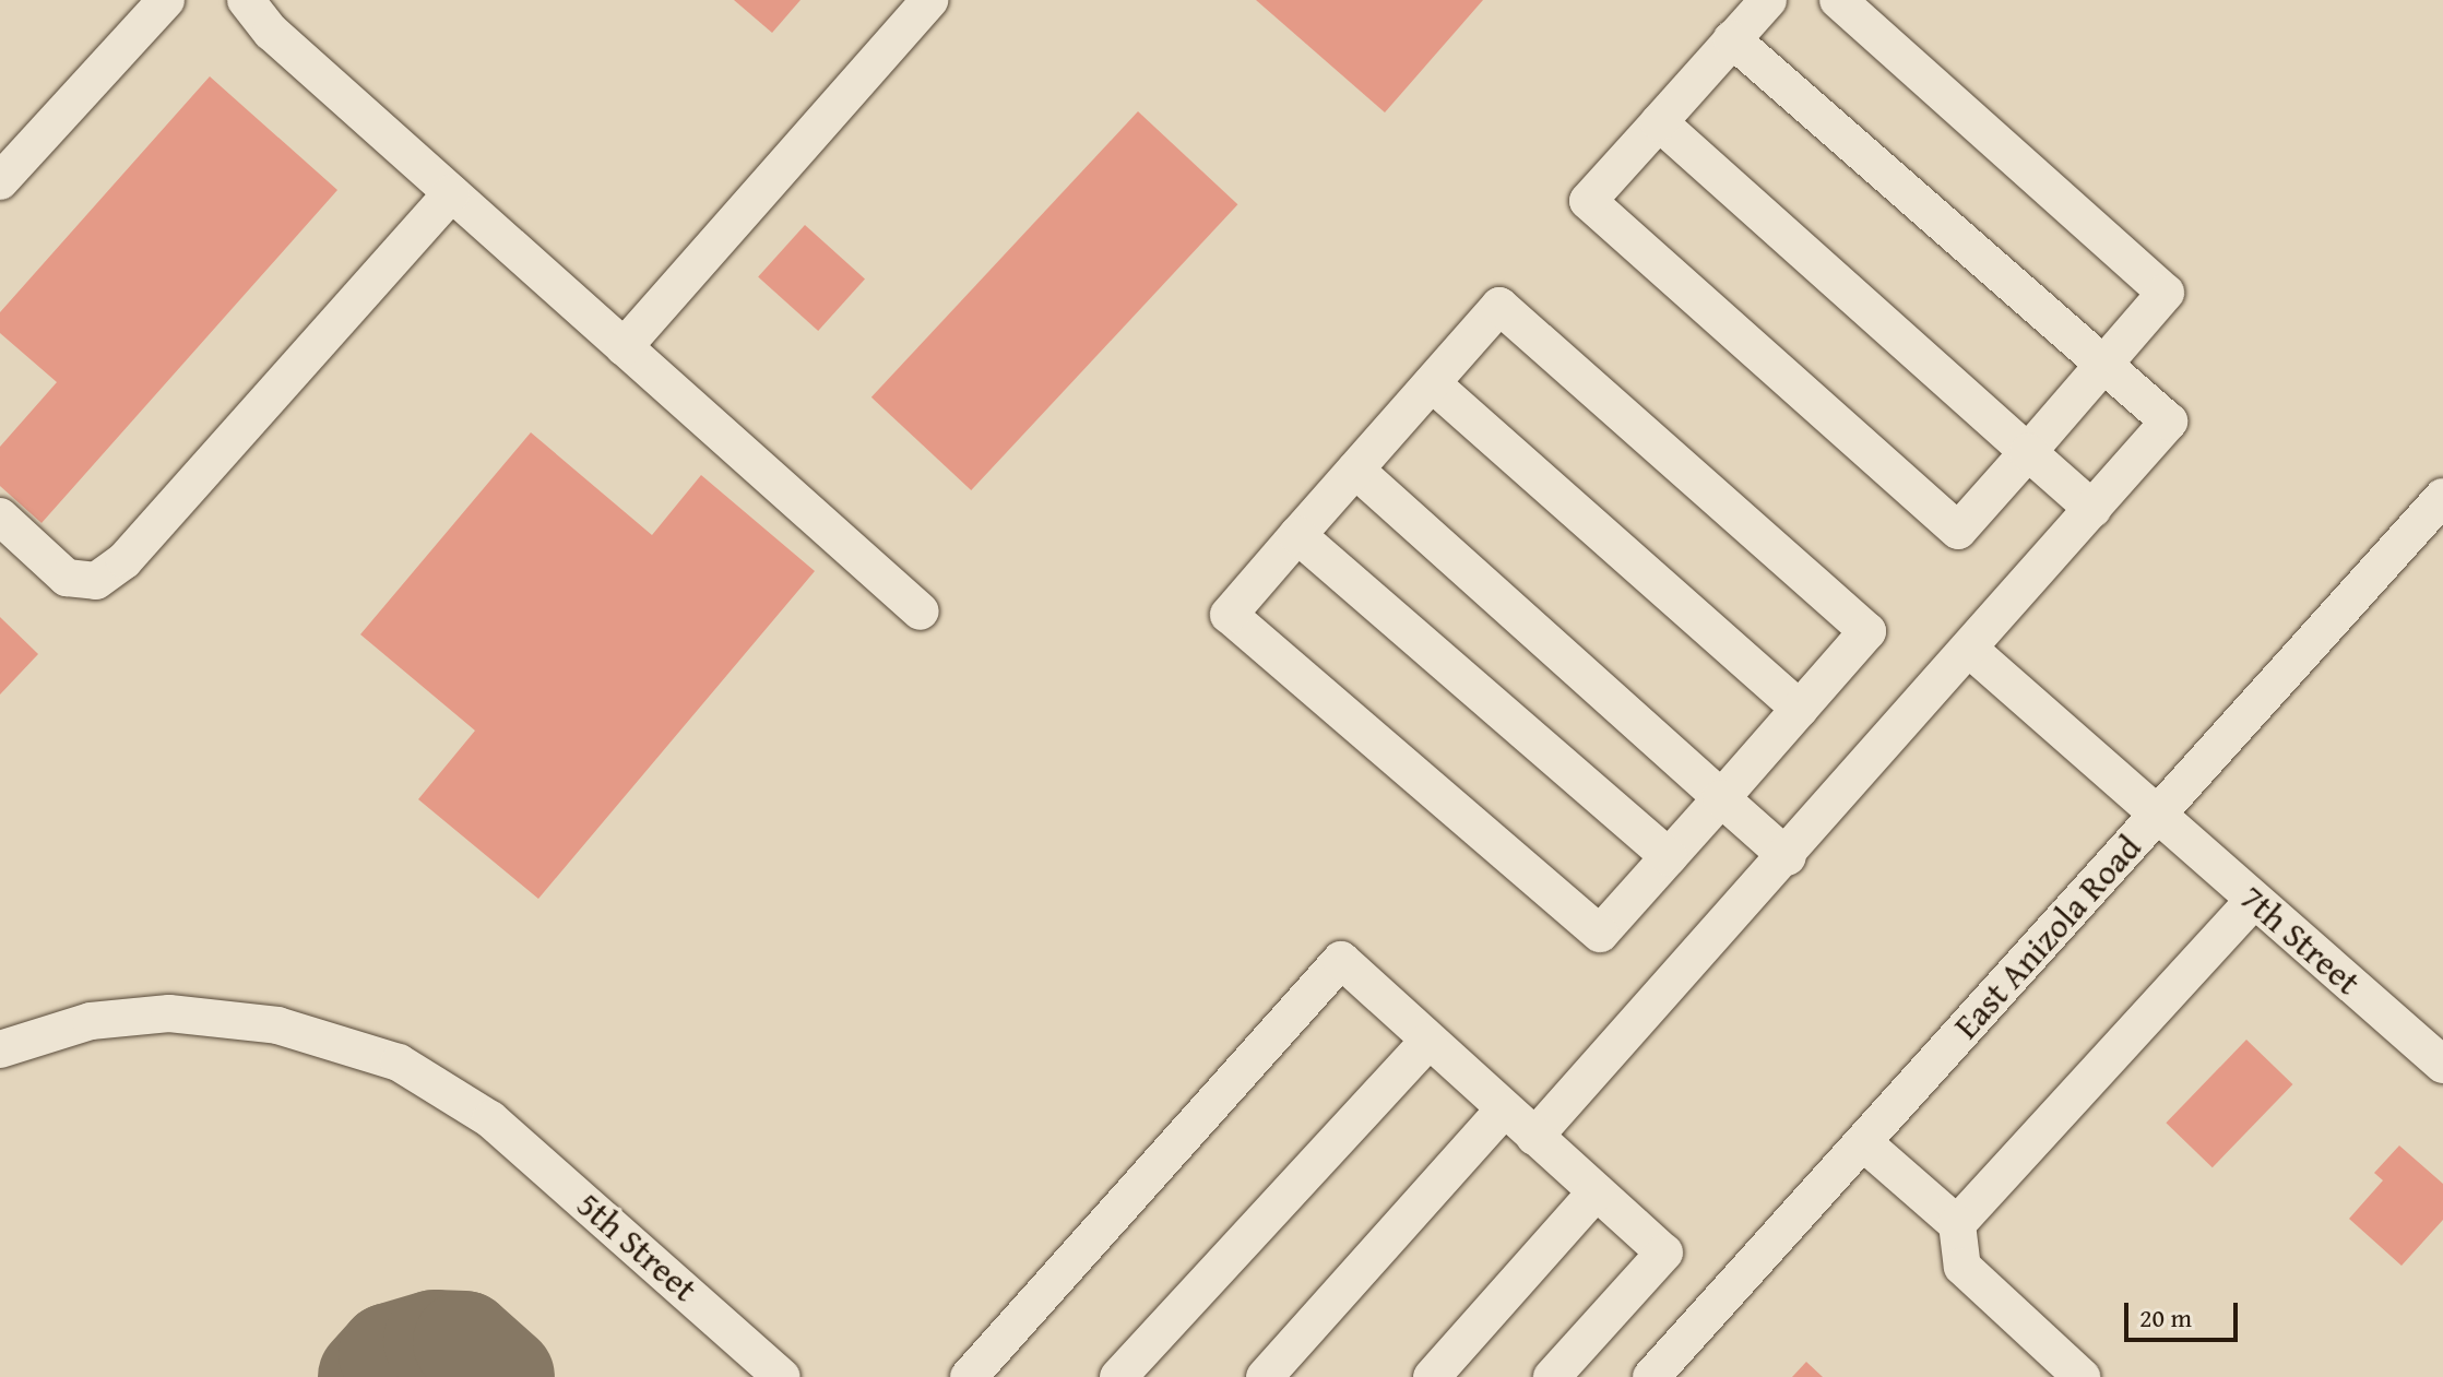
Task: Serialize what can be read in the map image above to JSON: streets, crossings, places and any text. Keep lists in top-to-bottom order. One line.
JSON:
{"streets":{"street":["East Anizola Road","7th Street","5th Street"]},"crossings":[["East Anizola Road","7th Street"]],"scale_bar":"20 m"}
